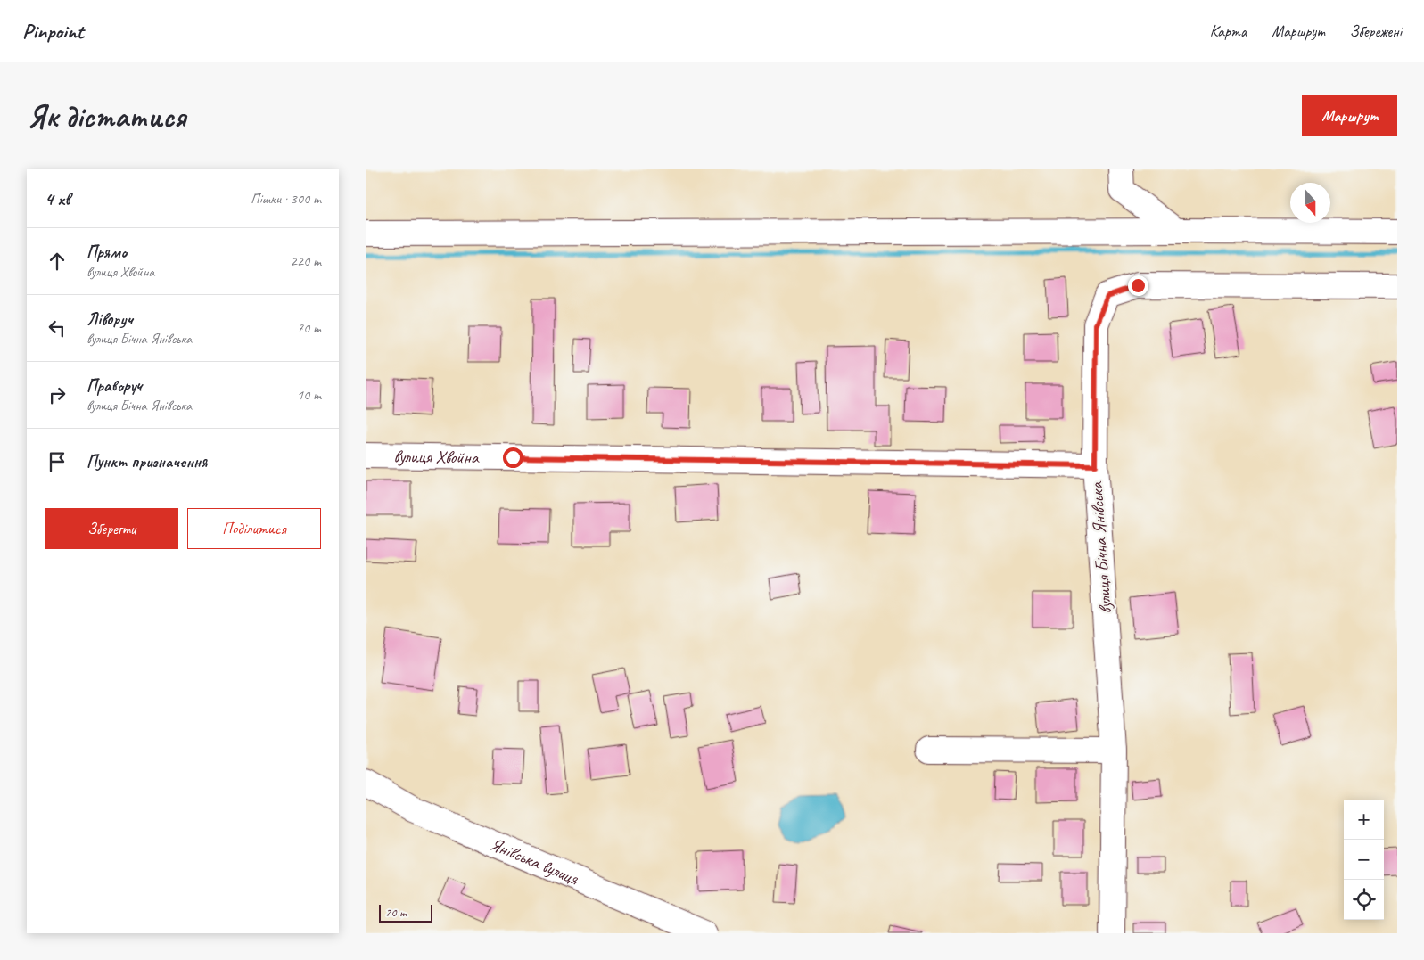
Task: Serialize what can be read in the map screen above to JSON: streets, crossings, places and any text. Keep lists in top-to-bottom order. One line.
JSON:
{"streets":{"street":["вулиця Хвойна","вулиця Бічна Янівська","Янівська вулиця"]},"crossings":[["вулиця Хвойна","вулиця Бічна Янівська"]],"scale_bar":"20 m","north":"bottom","page":{"header":"Pinpoint","nav":["Карта","Маршрут","Збережені"],"buttons":["Маршрут",["Зберегти","Поділитися"]],"title":"Як дістатися","heading":["4 хв","Пішки · 300 m"],"list":[["Прямо","вулиця Хвойна","220 m"],["Ліворуч","вулиця Бічна Янівська","70 m"],["Праворуч","вулиця Бічна Янівська","10 m"],"Пункт призначення"],"map_buttons":["+","−"],"scale":"20 m"}}
